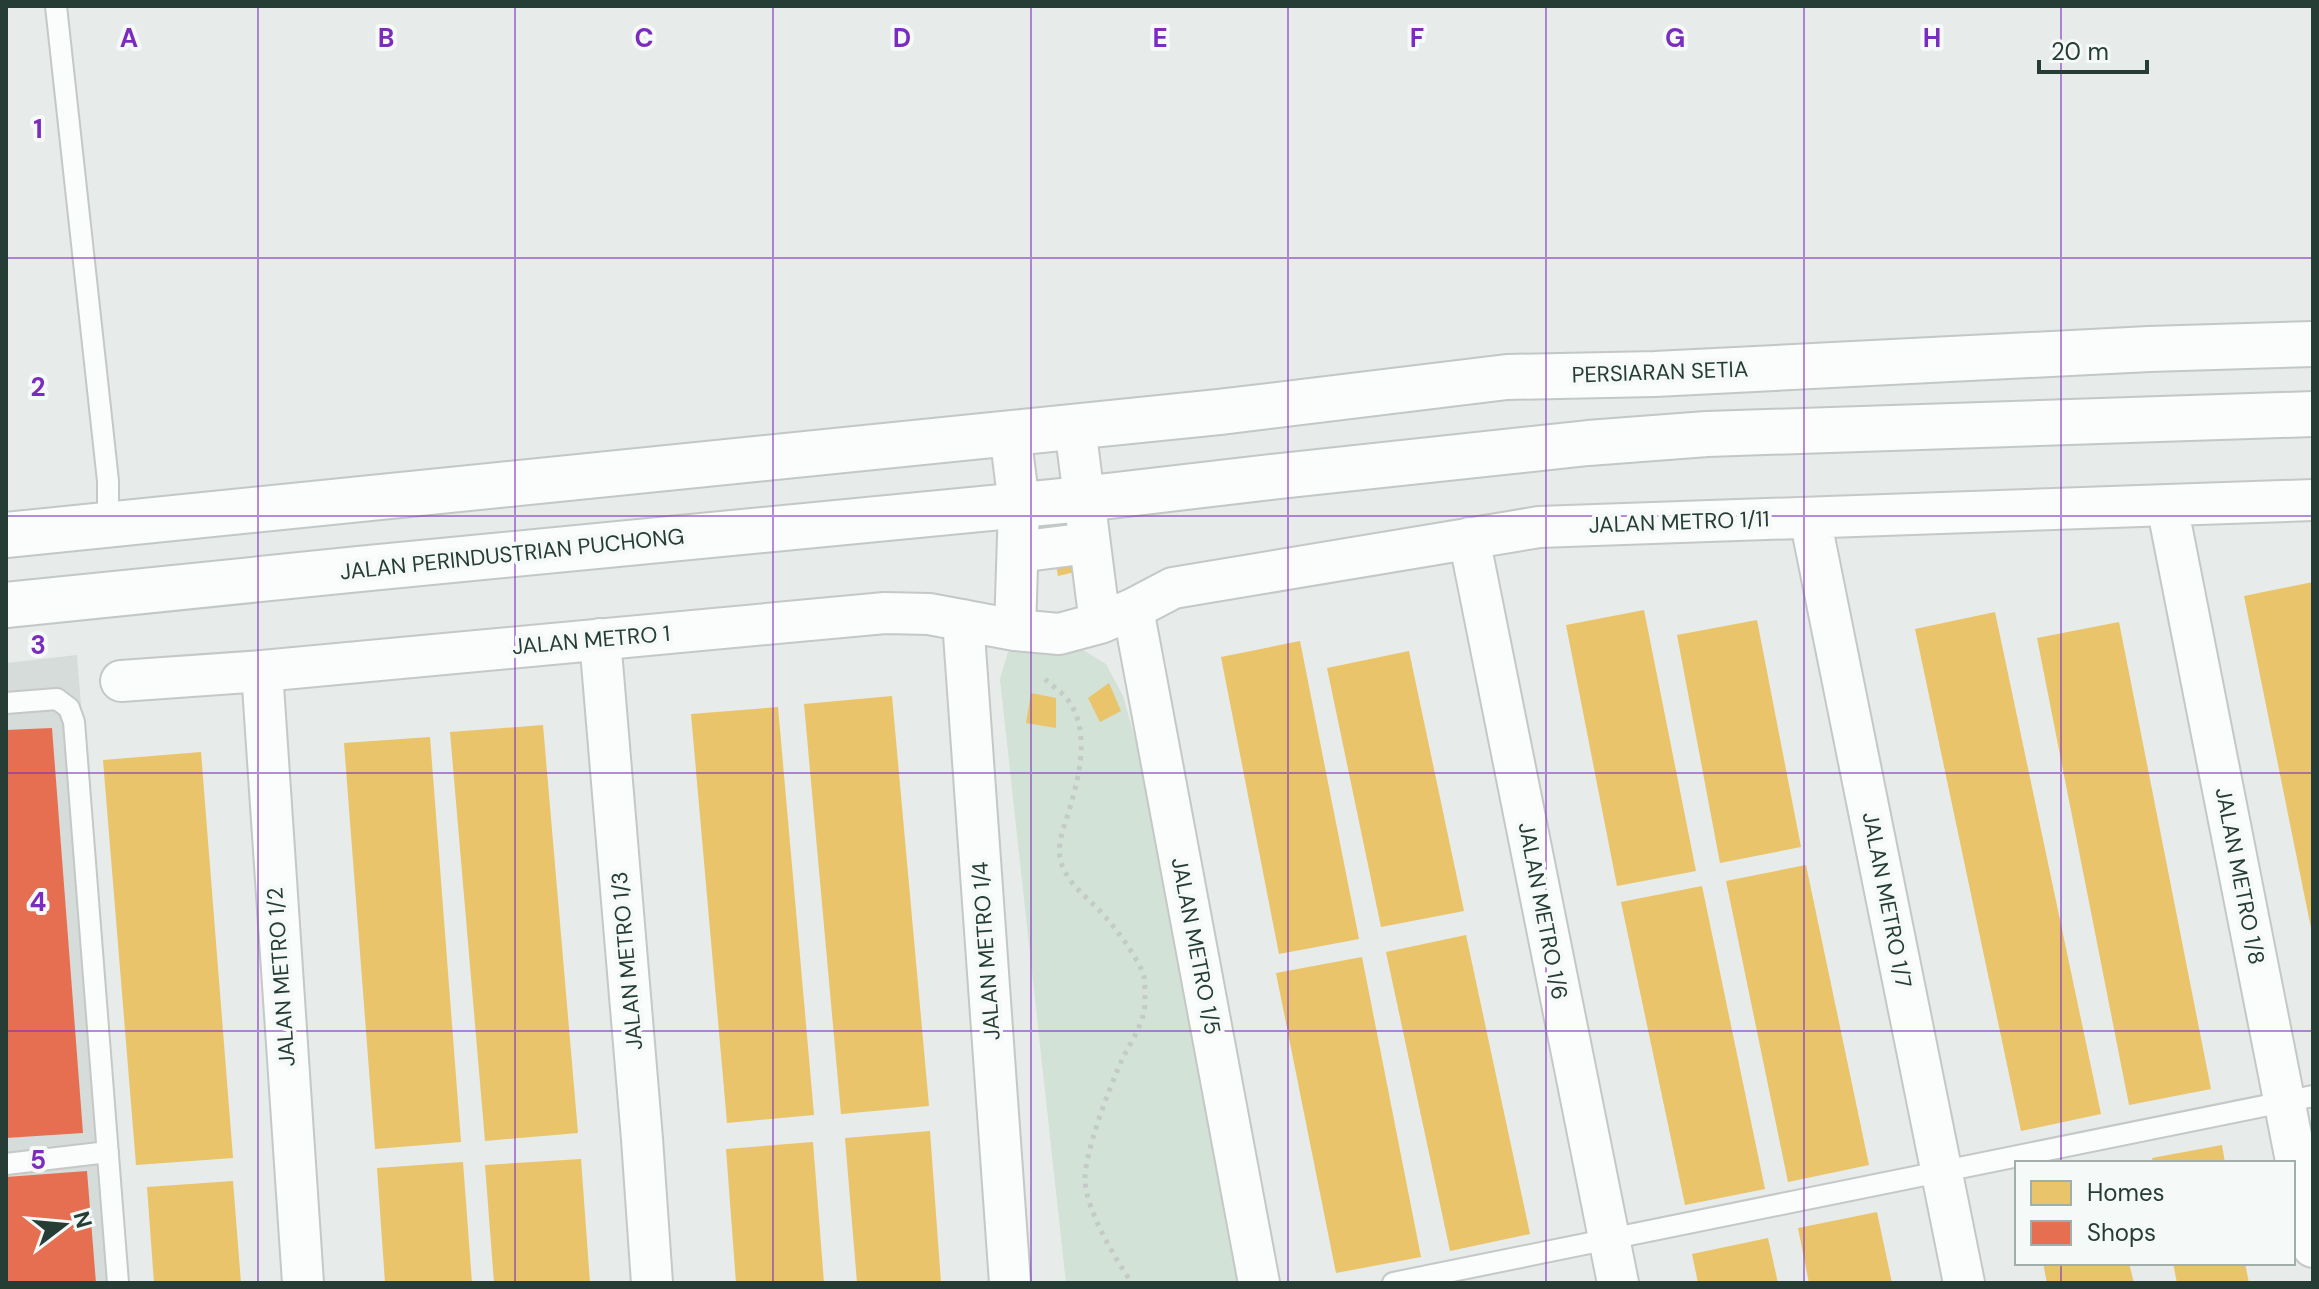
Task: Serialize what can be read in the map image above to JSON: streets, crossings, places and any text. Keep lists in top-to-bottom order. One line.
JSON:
{"streets":{"street":["PERSIARAN SETIA","JALAN METRO 1/11","JALAN PERINDUSTRIAN PUCHONG","JALAN METRO 1","JALAN METRO 1/8","JALAN METRO 1/7","JALAN METRO 1/6","JALAN METRO 1/5","JALAN METRO 1/4","JALAN METRO 1/3","JALAN METRO 1/2"]},"crossings":[["PERSIARAN SETIA","JALAN METRO 1/5"],["JALAN METRO 1/11","JALAN METRO 1"],["JALAN METRO 1/11","JALAN METRO 1/8"],["JALAN METRO 1/11","JALAN METRO 1/7"],["JALAN METRO 1/11","JALAN METRO 1/6"],["JALAN METRO 1/11","JALAN METRO 1/5"],["JALAN METRO 1","JALAN METRO 1/4"],["JALAN METRO 1","JALAN METRO 1/3"],["JALAN METRO 1","JALAN METRO 1/2"]],"legend":["Homes","Shops"],"scale_bar":"20 m","north":"right","grid":{"columns":["A","B","C","D","E","F","G","H"],"rows":["1","2","3","4","5"]}}
